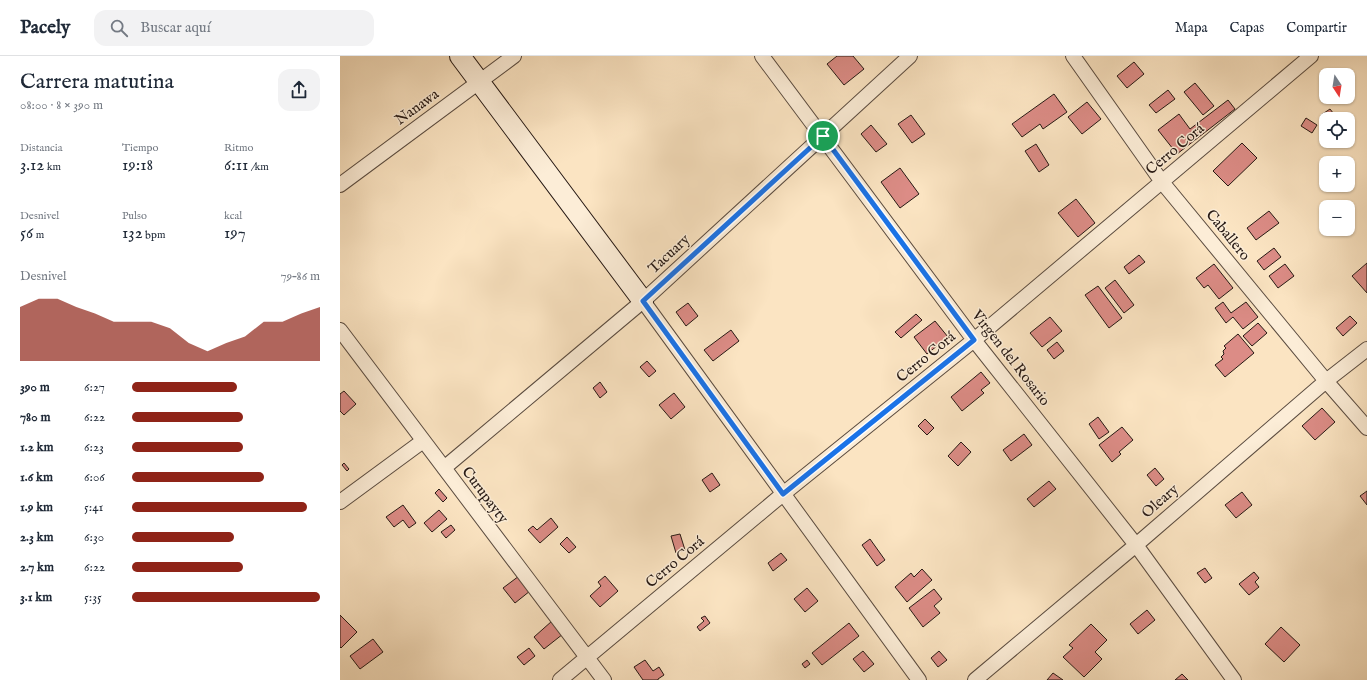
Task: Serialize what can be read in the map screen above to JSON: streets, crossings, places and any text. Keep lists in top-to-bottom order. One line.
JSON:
{"streets":{"street":["Nanawa","Cerro Corá","Caballero","Tacuary","Virgen del Rosario","Curupayty","Oleary"]},"crossings":[["Cerro Corá","Caballero"],["Cerro Corá","Virgen del Rosario"],["Cerro Corá","Curupayty"],["Caballero","Oleary"],["Tacuary","Virgen del Rosario"],["Tacuary","Curupayty"],["Virgen del Rosario","Oleary"]],"north":"bottom","page":{"header":"Pacely","search":"Buscar aquí","nav":["Mapa","Capas","Compartir"],"heading":["Carrera matutina","08:00 · 8 × 390 m"],"map_buttons":["+","−"],"stats":[["Distancia","3.12 km"],["Tiempo","19:18"],["Ritmo","6:11 /km"],["Desnivel","56 m"],["Pulso","132 bpm"],["kcal","197"]],"chart":["Desnivel","79–86 m"],"list":[{"name":"390 m","note":"6:27"},{"name":"780 m","note":"6:22"},{"name":"1.2 km","note":"6:23"},{"name":"1.6 km","note":"6:06"},{"name":"1.9 km","note":"5:41"},{"name":"2.3 km","note":"6:30"},{"name":"2.7 km","note":"6:22"},{"name":"3.1 km","note":"5:35"}]}}
